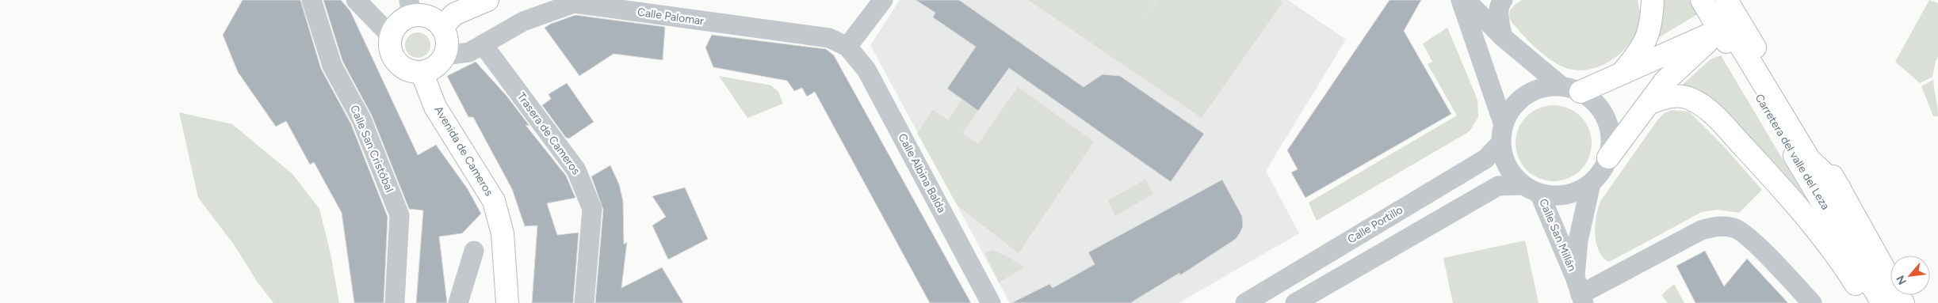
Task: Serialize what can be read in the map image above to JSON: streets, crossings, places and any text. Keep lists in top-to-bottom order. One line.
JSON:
{"streets":{"main road":["Avenida de Cameros","Carretera del valle del Leza"],"street":["Calle Palomar","Trasera de Cameros","Calle San Cristóbal","Calle Albina Balda","Calle Portillo","Calle San Millán"]},"crossings":[["Calle Palomar","Trasera de Cameros"],["Calle Palomar","Avenida de Cameros"],["Calle Palomar","Calle Albina Balda"],["Calle Portillo","Calle San Millán"]],"north":"bottom left"}
